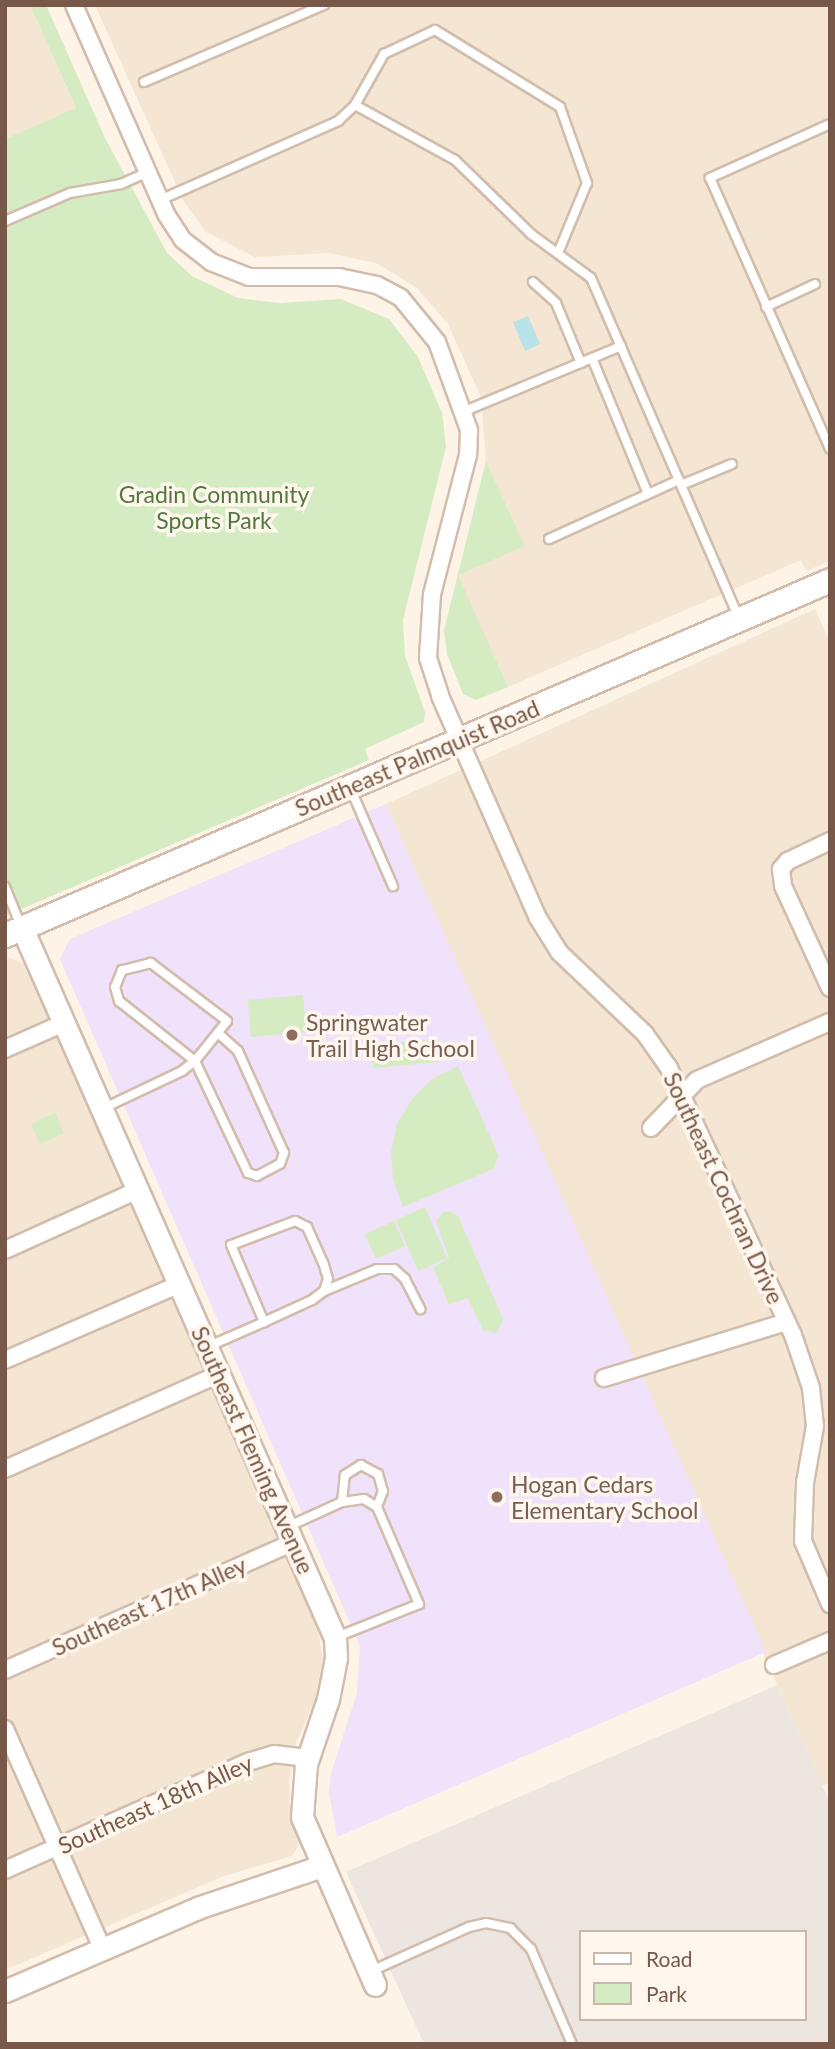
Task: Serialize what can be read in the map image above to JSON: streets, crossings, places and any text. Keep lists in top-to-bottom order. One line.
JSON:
{"streets":{"main road":["Southeast Palmquist Road"],"street":["Southeast Cochran Drive","Southeast Fleming Avenue","Southeast 17th Alley","Southeast 18th Alley"]},"crossings":[["Southeast Palmquist Road","Southeast Cochran Drive"],["Southeast Palmquist Road","Southeast Fleming Avenue"],["Southeast Fleming Avenue","Southeast 17th Alley"],["Southeast Fleming Avenue","Southeast 18th Alley"]],"parks":["Gradin Community Sports Park"],"places":["Springwater Trail High School","Hogan Cedars Elementary School"],"legend":["Road","Park"]}
